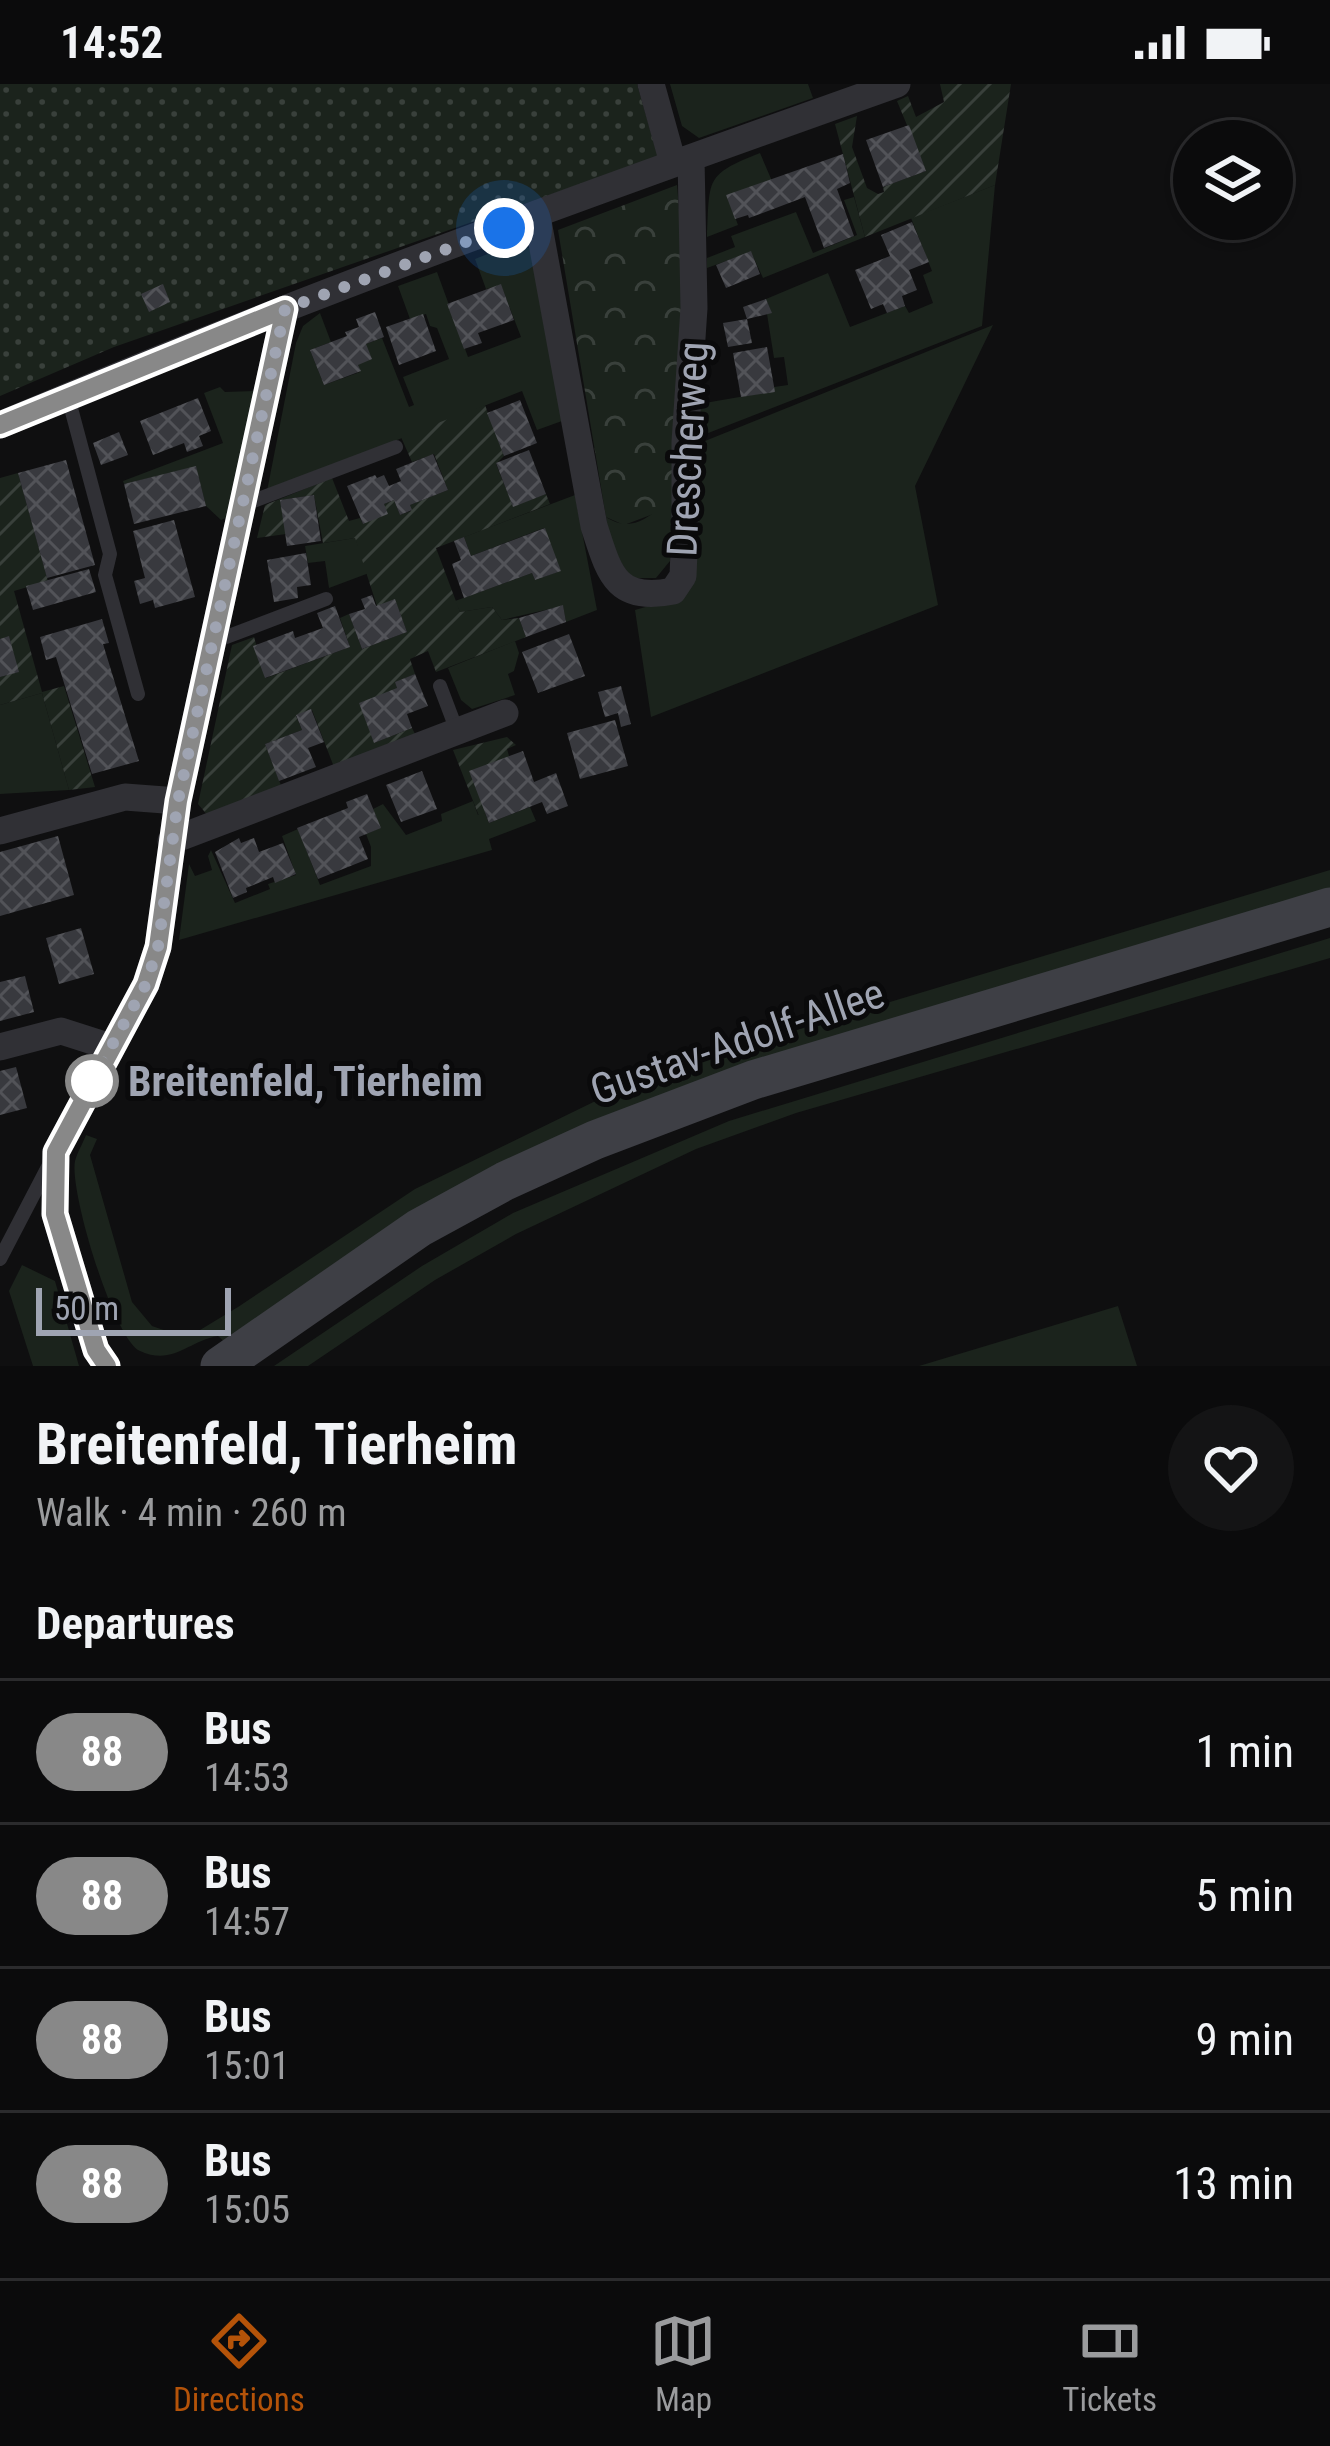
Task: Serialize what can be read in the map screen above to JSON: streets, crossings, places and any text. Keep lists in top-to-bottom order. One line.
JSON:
{"streets":{"street":["Drescherweg","Gustav-Adolf-Allee"]},"places":["Breitenfeld, Tierheim"],"lines":["bus line 88"],"scale_bar":"50 m","page":{"status":"14:52","scale":"50 m","heading":[["Breitenfeld, Tierheim","Walk · 4 min · 260 m"],"Departures"],"list":[{"mark":"88","name":"Bus","note":"14:53","value":"1 min"},{"mark":"88","name":"Bus","note":"14:57","value":"5 min"},{"mark":"88","name":"Bus","note":"15:01","value":"9 min"},{"mark":"88","name":"Bus","note":"15:05","value":"13 min"}],"tabs":["Directions","Map","Tickets"]}}
